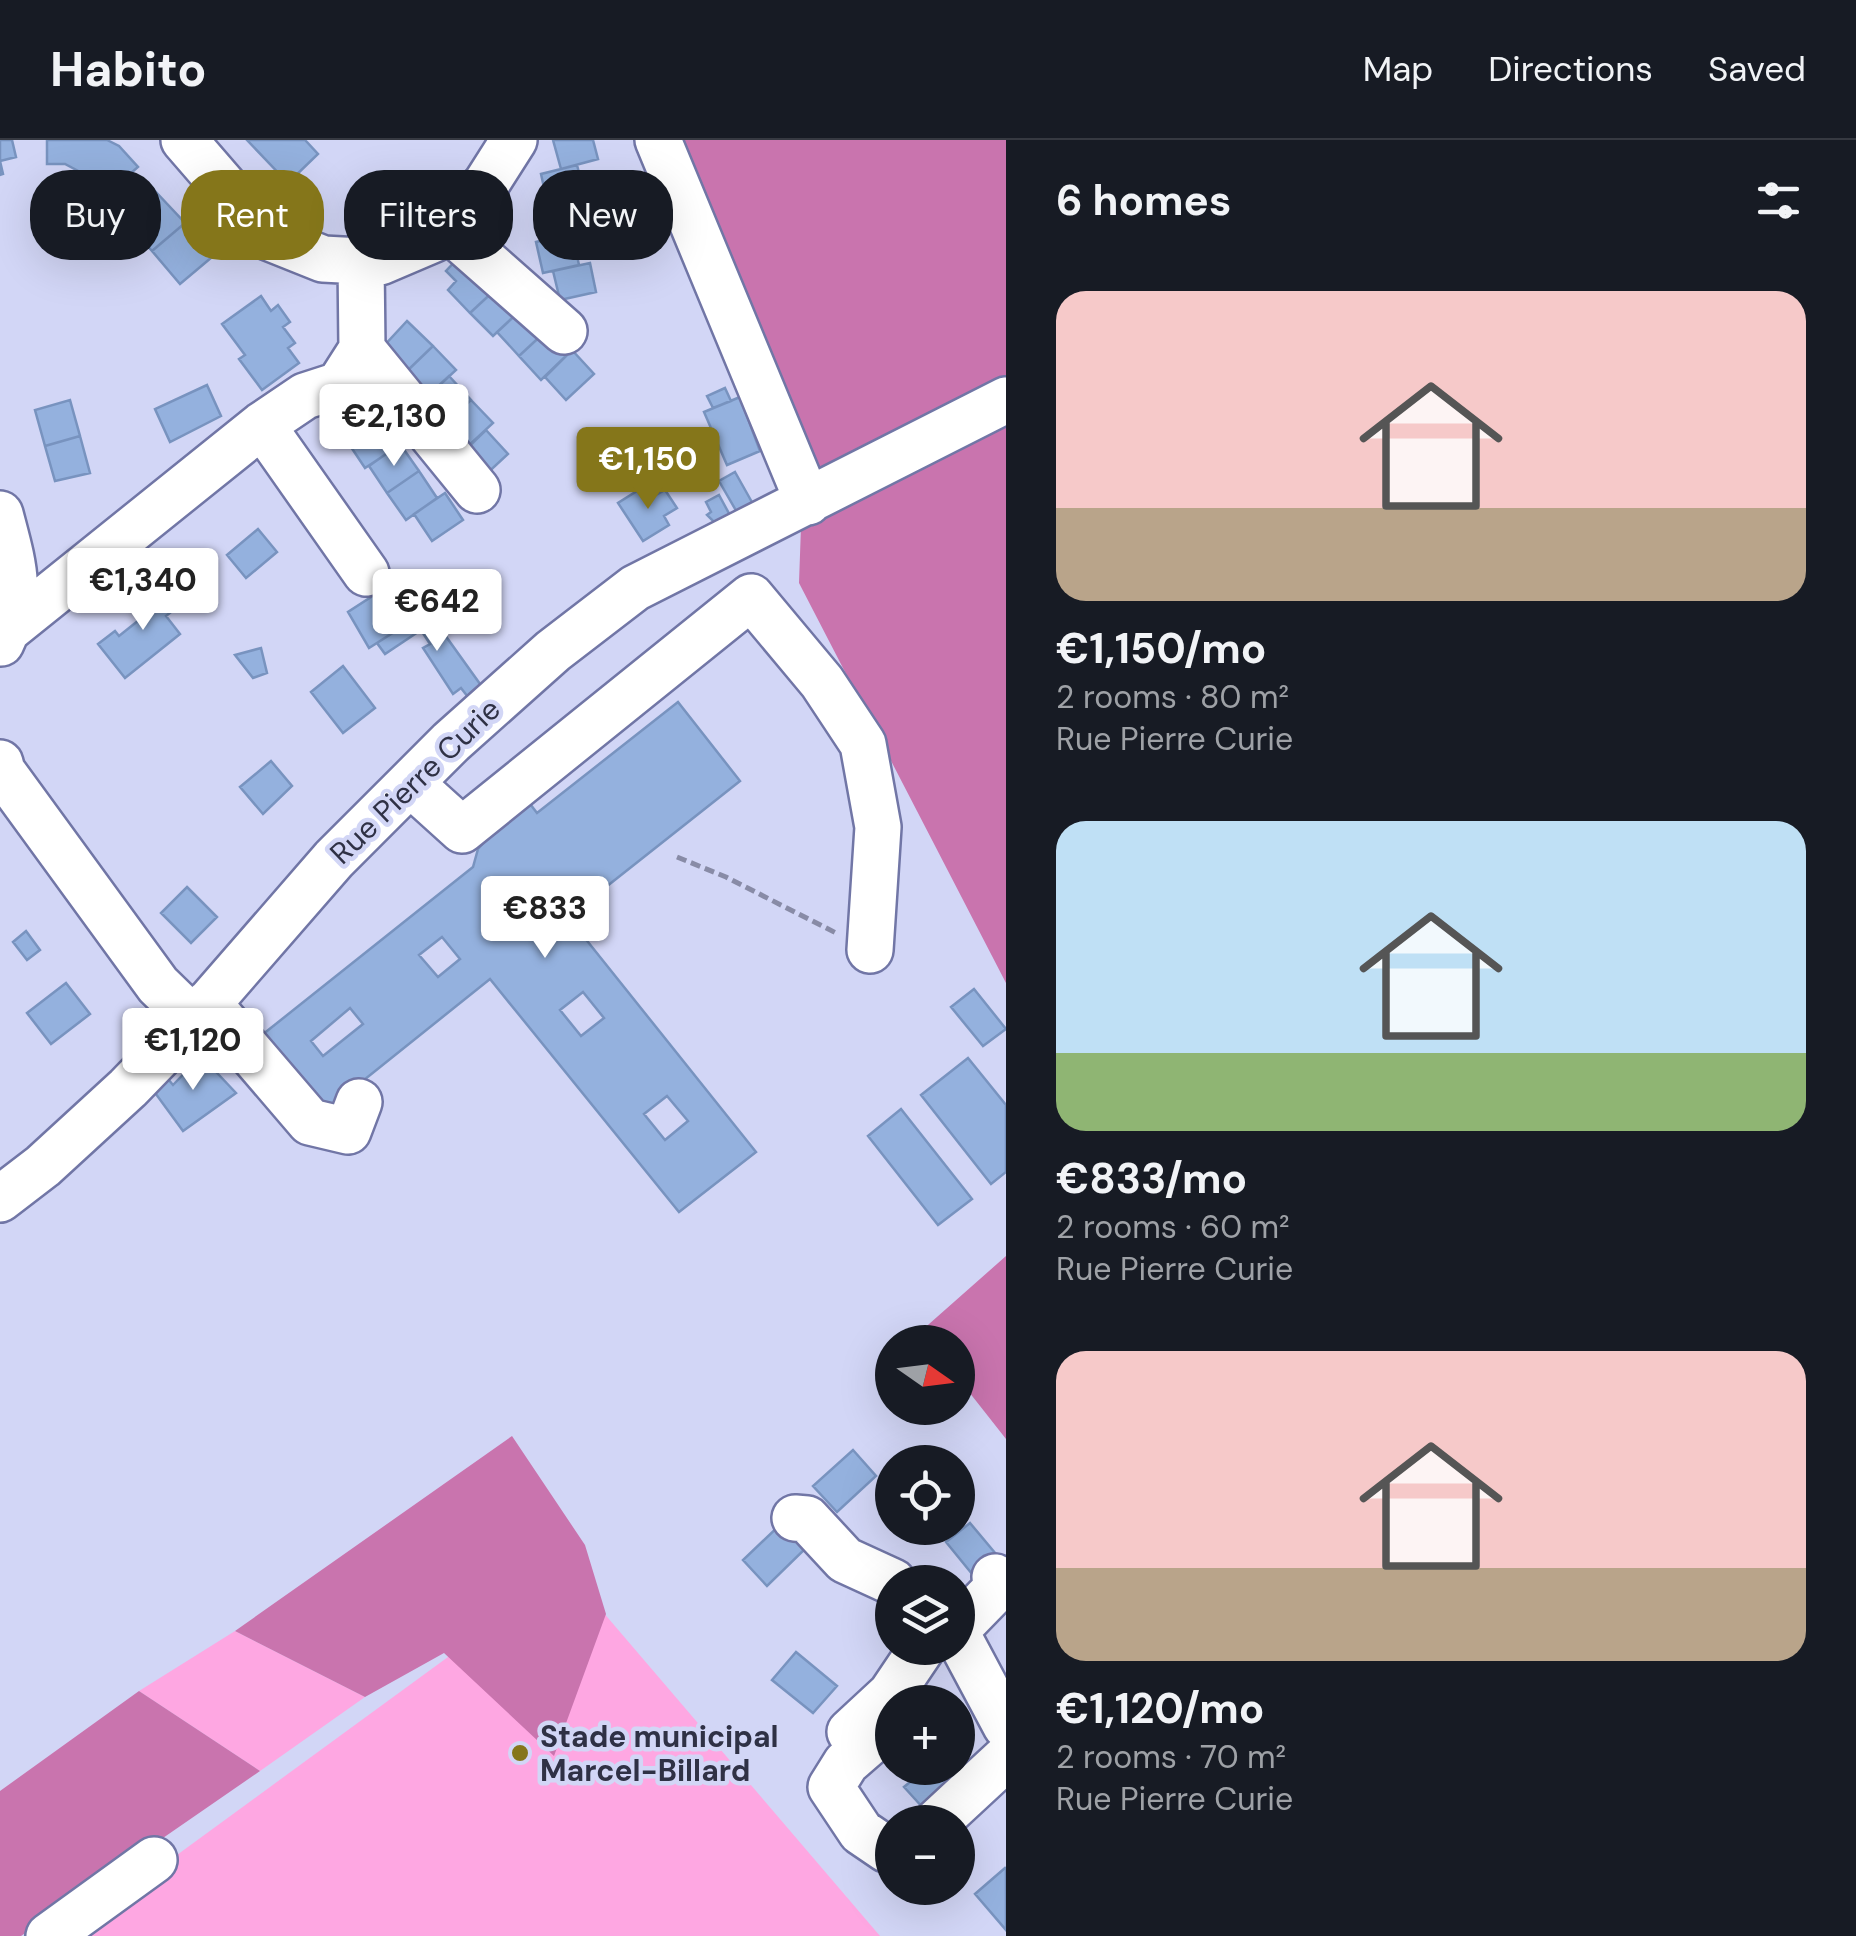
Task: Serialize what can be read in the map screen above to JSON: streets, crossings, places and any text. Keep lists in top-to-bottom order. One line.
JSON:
{"streets":{"street":["Rue Pierre Curie"]},"places":["Stade municipal Marcel-Billard"],"north":"right","page":{"header":"Habito","nav":["Map","Directions","Saved"],"heading":"6 homes","chip":["Buy","Rent","Filters","New"],"list":[{"name":"€1,150/mo","note":"2 rooms · 80 m² · Rue Pierre Curie"},{"name":"€833/mo","note":"2 rooms · 60 m² · Rue Pierre Curie"},{"name":"€1,120/mo","note":"2 rooms · 70 m² · Rue Pierre Curie"}],"price":["€2,130","€1,150","€1,340","€642","€833","€1,120"],"map_buttons":["+","−"]}}
